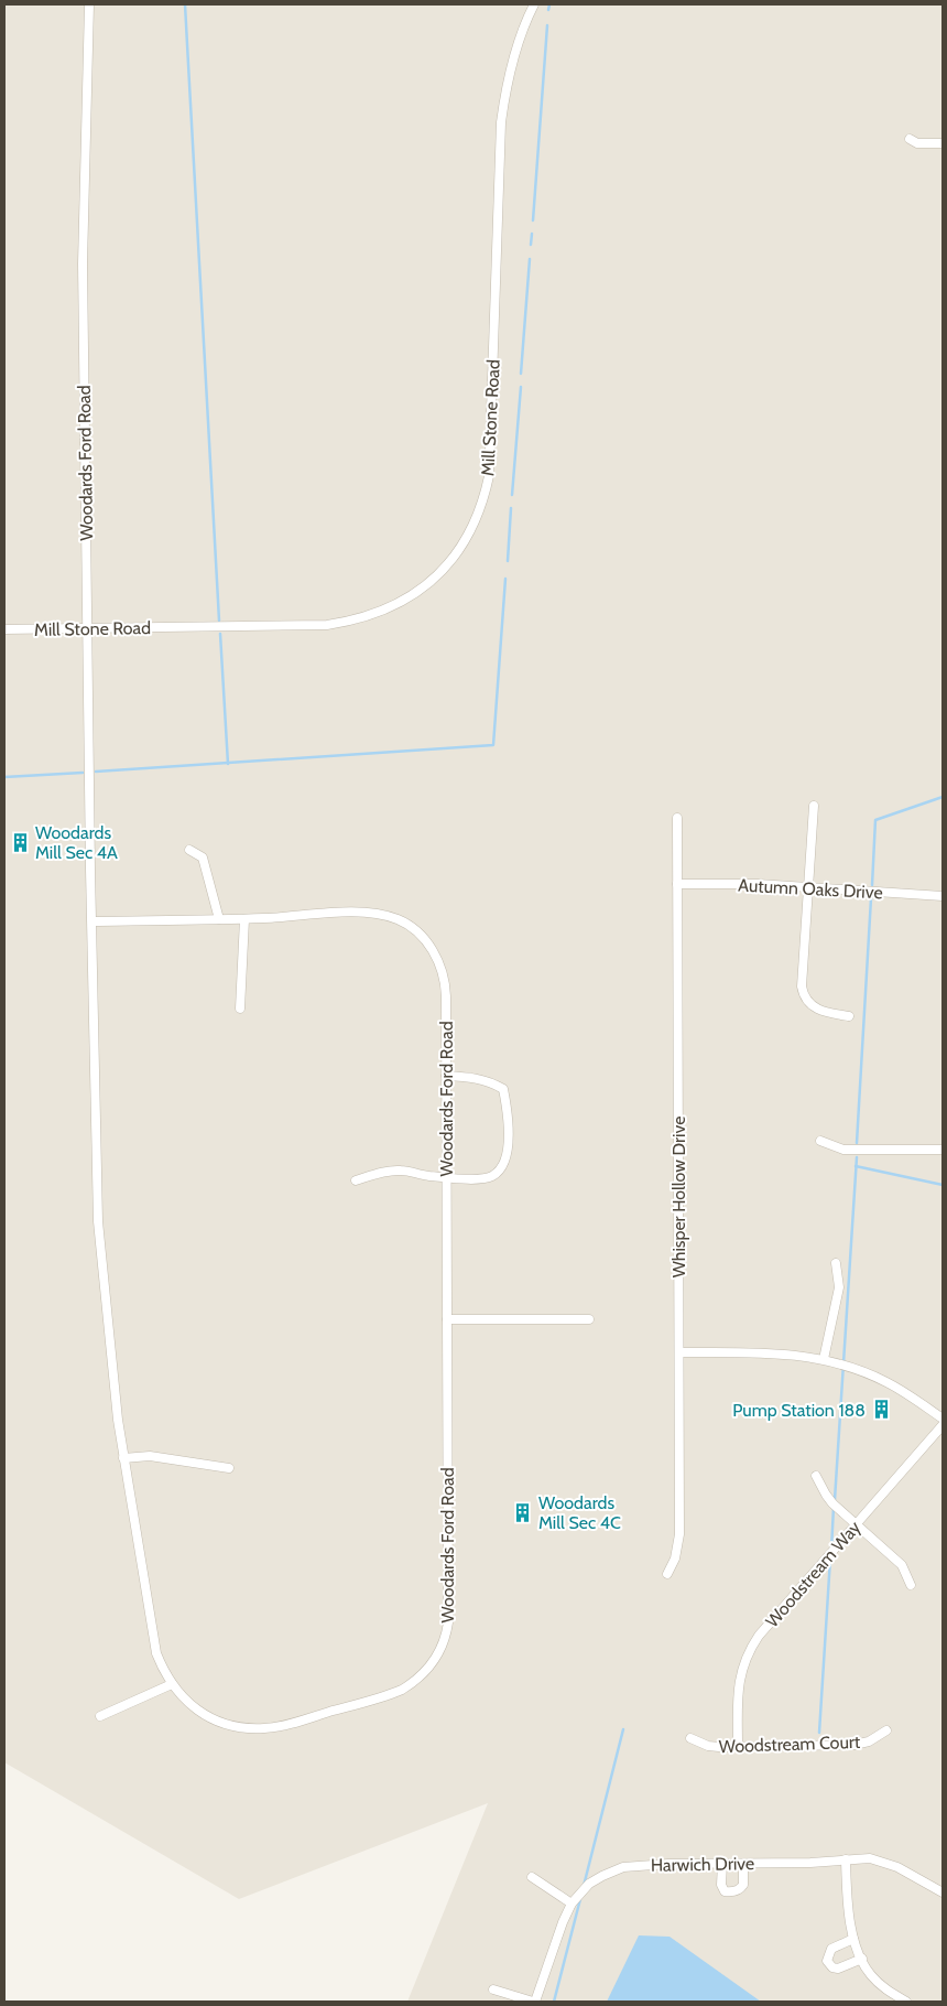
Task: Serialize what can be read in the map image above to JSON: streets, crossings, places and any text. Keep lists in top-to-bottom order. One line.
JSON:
{"streets":{"street":["Mill Stone Road","Woodards Ford Road","Autumn Oaks Drive","Whisper Hollow Drive","Woodstream Way","Woodstream Court","Harwich Drive"]},"crossings":[["Mill Stone Road","Woodards Ford Road"],["Autumn Oaks Drive","Whisper Hollow Drive"],["Woodstream Way","Woodstream Court"]],"places":{"building":["Woodards Mill Sec 4A","Pump Station 188","Woodards Mill Sec 4C"]}}
